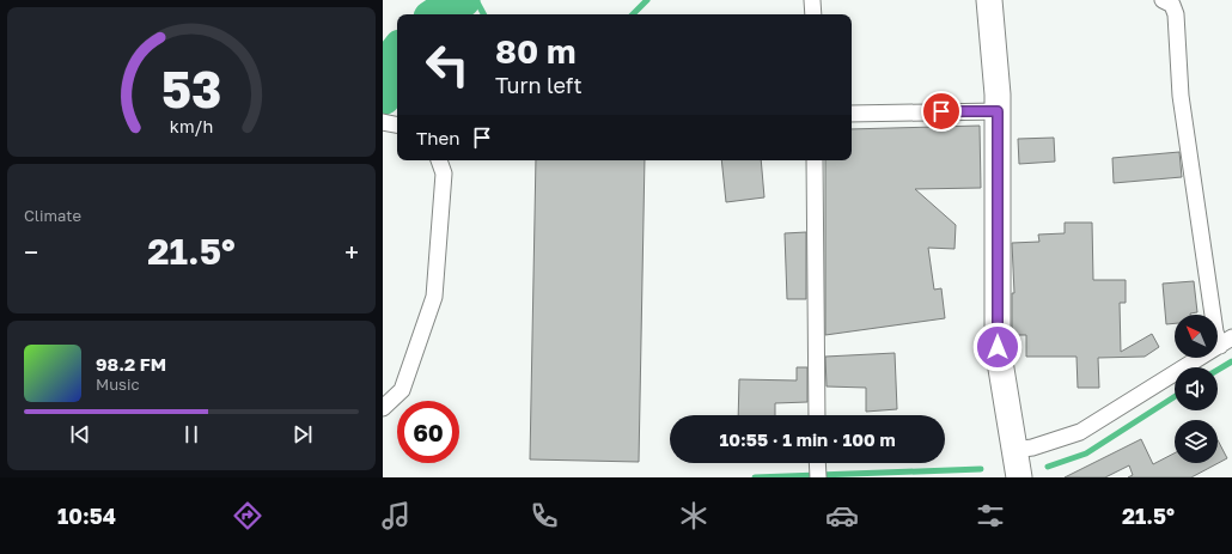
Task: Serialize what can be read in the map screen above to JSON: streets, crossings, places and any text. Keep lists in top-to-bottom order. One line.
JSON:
{"north":"top left","page":{"turn":["80 m","Turn left"],"then":"Then","tile":"Climate","heat":["−","21.5°","+"],"song":["98.2 FM","Music"],"limit":"60","trip":"10:55 · 1 min · 100 m","tabs":["10:54","21.5°"],"gauge":["53","km/h"]}}
